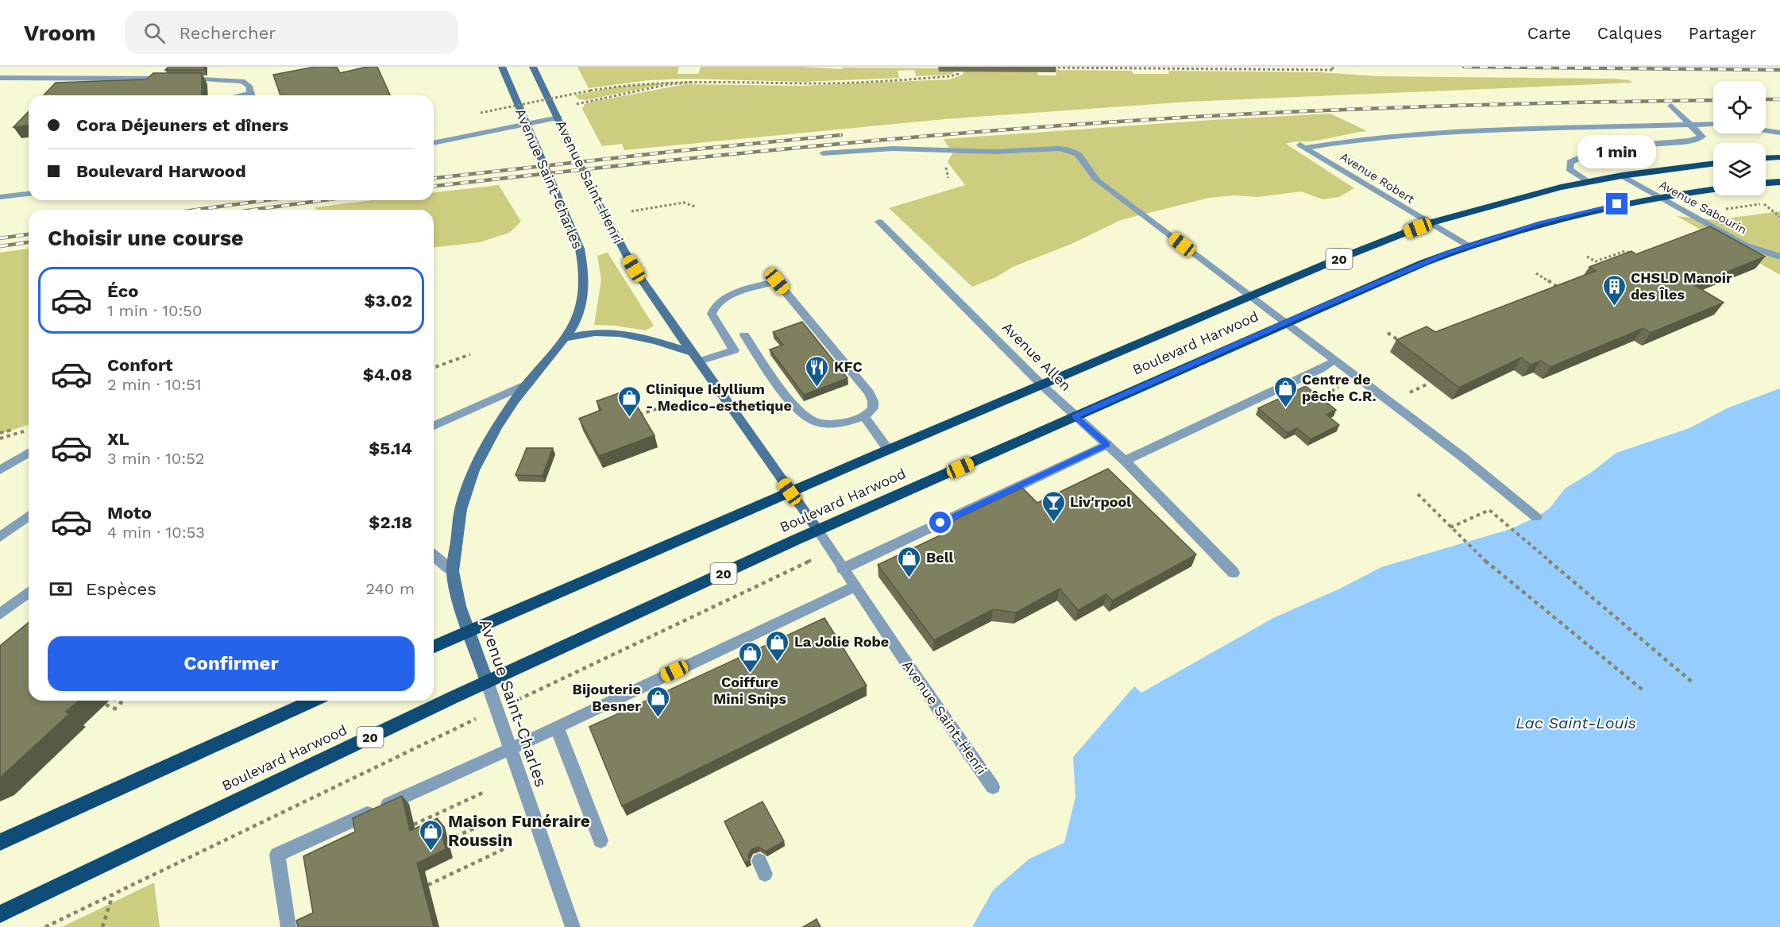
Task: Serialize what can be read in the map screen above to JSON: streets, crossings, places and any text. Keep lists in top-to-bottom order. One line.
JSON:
{"streets":{"highway":["20","Boulevard Harwood"],"main road":["Avenue Saint-Charles","Avenue Saint-Henri"],"street":["Avenue Robert","Avenue Sabourin","Avenue Allen"]},"crossings":[["Avenue Robert","Boulevard Harwood"],["Avenue Saint-Charles","Boulevard Harwood"],["Avenue Saint-Henri","Boulevard Harwood"],["Avenue Sabourin","Boulevard Harwood"],["Boulevard Harwood","Avenue Allen"]],"water":["Lac Saint-Louis"],"places":{"building":["CHSLD Manoir des Îles"],"restaurant":["KFC"],"shop":["Centre de pêche C.R.","Clinique Idyllium - Medico-esthetique","Bell","La Jolie Robe","Coiffure Mini Snips","Bijouterie Besner","Maison Funéraire Roussin"],"bar":["Liv'rpool"]},"page":{"header":"Vroom","search":"Rechercher","nav":["Carte","Calques","Partager"],"banner":["Cora Déjeuners et dîners","Boulevard Harwood"],"bubble":"1 min","heading":"Choisir une course","list":[{"name":"Éco","note":"1 min · 10:50","value":"$3.02"},{"name":"Confort","note":"2 min · 10:51","value":"$4.08"},{"name":"XL","note":"3 min · 10:52","value":"$5.14"},{"name":"Moto","note":"4 min · 10:53","value":"$2.18"}],"pay":["Espèces","240 m"],"buttons":"Confirmer"}}
